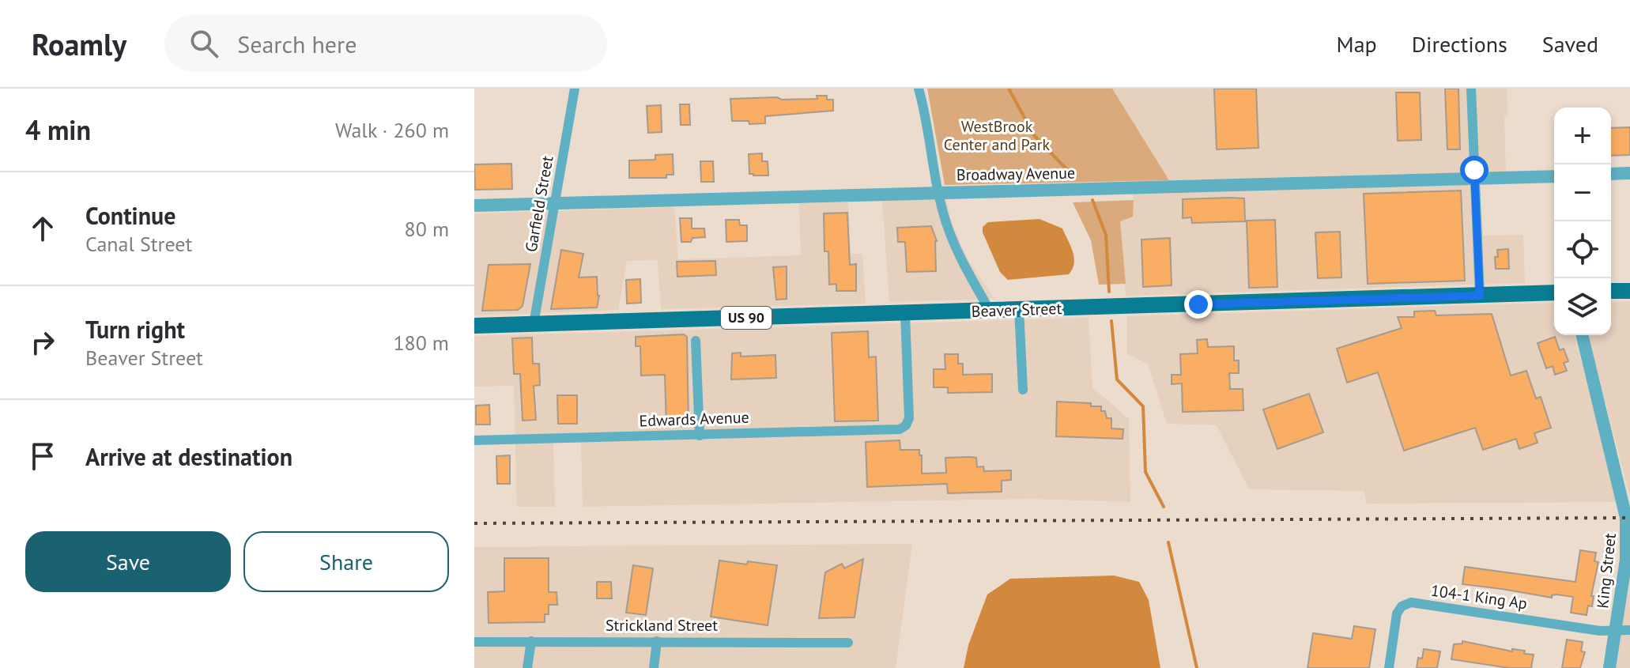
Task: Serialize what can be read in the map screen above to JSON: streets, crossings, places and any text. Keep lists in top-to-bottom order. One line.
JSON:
{"streets":{"main road":["Beaver Street","US 90"],"street":["Broadway Avenue","Garfield Street","Edwards Avenue","King Street","104-1 King Ap","Strickland Street"]},"crossings":[["Broadway Avenue","Garfield Street"],["Garfield Street","Beaver Street"],["Beaver Street","Edwards Avenue"],["King Street","104-1 King Ap"]],"parks":["WestBrook Center and Park"],"page":{"header":"Roamly","search":"Search here","nav":["Map","Directions","Saved"],"heading":["4 min","Walk · 260 m"],"map_buttons":["+","−"],"list":[["Continue","Canal Street","80 m"],["Turn right","Beaver Street","180 m"],"Arrive at destination"],"buttons":["Save","Share"]}}
